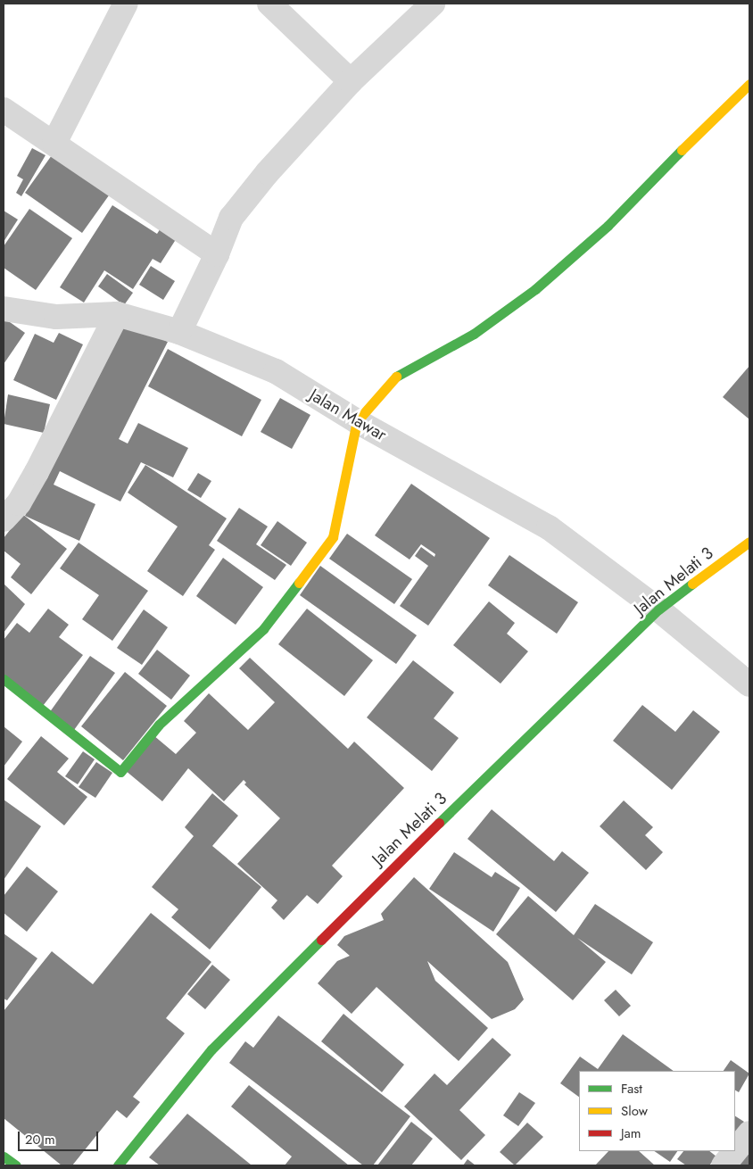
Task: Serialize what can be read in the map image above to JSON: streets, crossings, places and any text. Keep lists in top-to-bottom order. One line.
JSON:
{"streets":{"street":["Jalan Mawar","Jalan Melati 3"]},"crossings":[["Jalan Mawar","Jalan Melati 3"]],"legend":["Fast","Slow","Jam"],"scale_bar":"20 m"}
